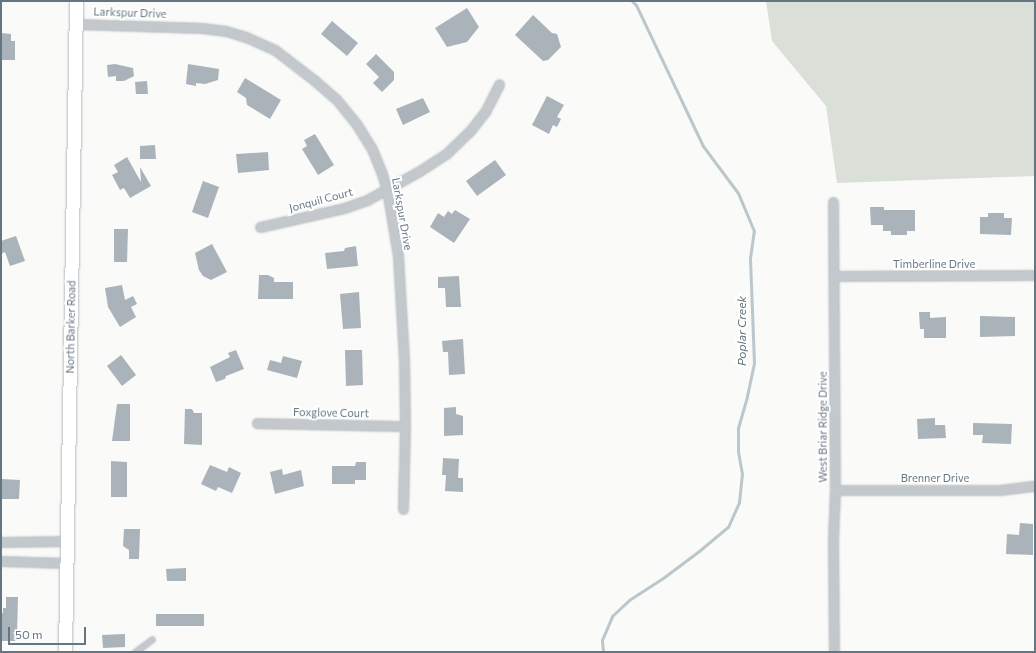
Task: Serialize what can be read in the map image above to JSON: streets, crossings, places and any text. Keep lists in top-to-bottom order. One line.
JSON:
{"streets":{"main road":["North Barker Road"],"street":["Larkspur Drive","Jonquil Court","Timberline Drive","Foxglove Court","West Briar Ridge Drive","Brenner Drive"]},"crossings":[["Larkspur Drive","Jonquil Court"],["Larkspur Drive","North Barker Road"],["Larkspur Drive","Foxglove Court"],["Timberline Drive","West Briar Ridge Drive"],["West Briar Ridge Drive","Brenner Drive"]],"water":["Poplar Creek"],"scale_bar":"50 m"}
